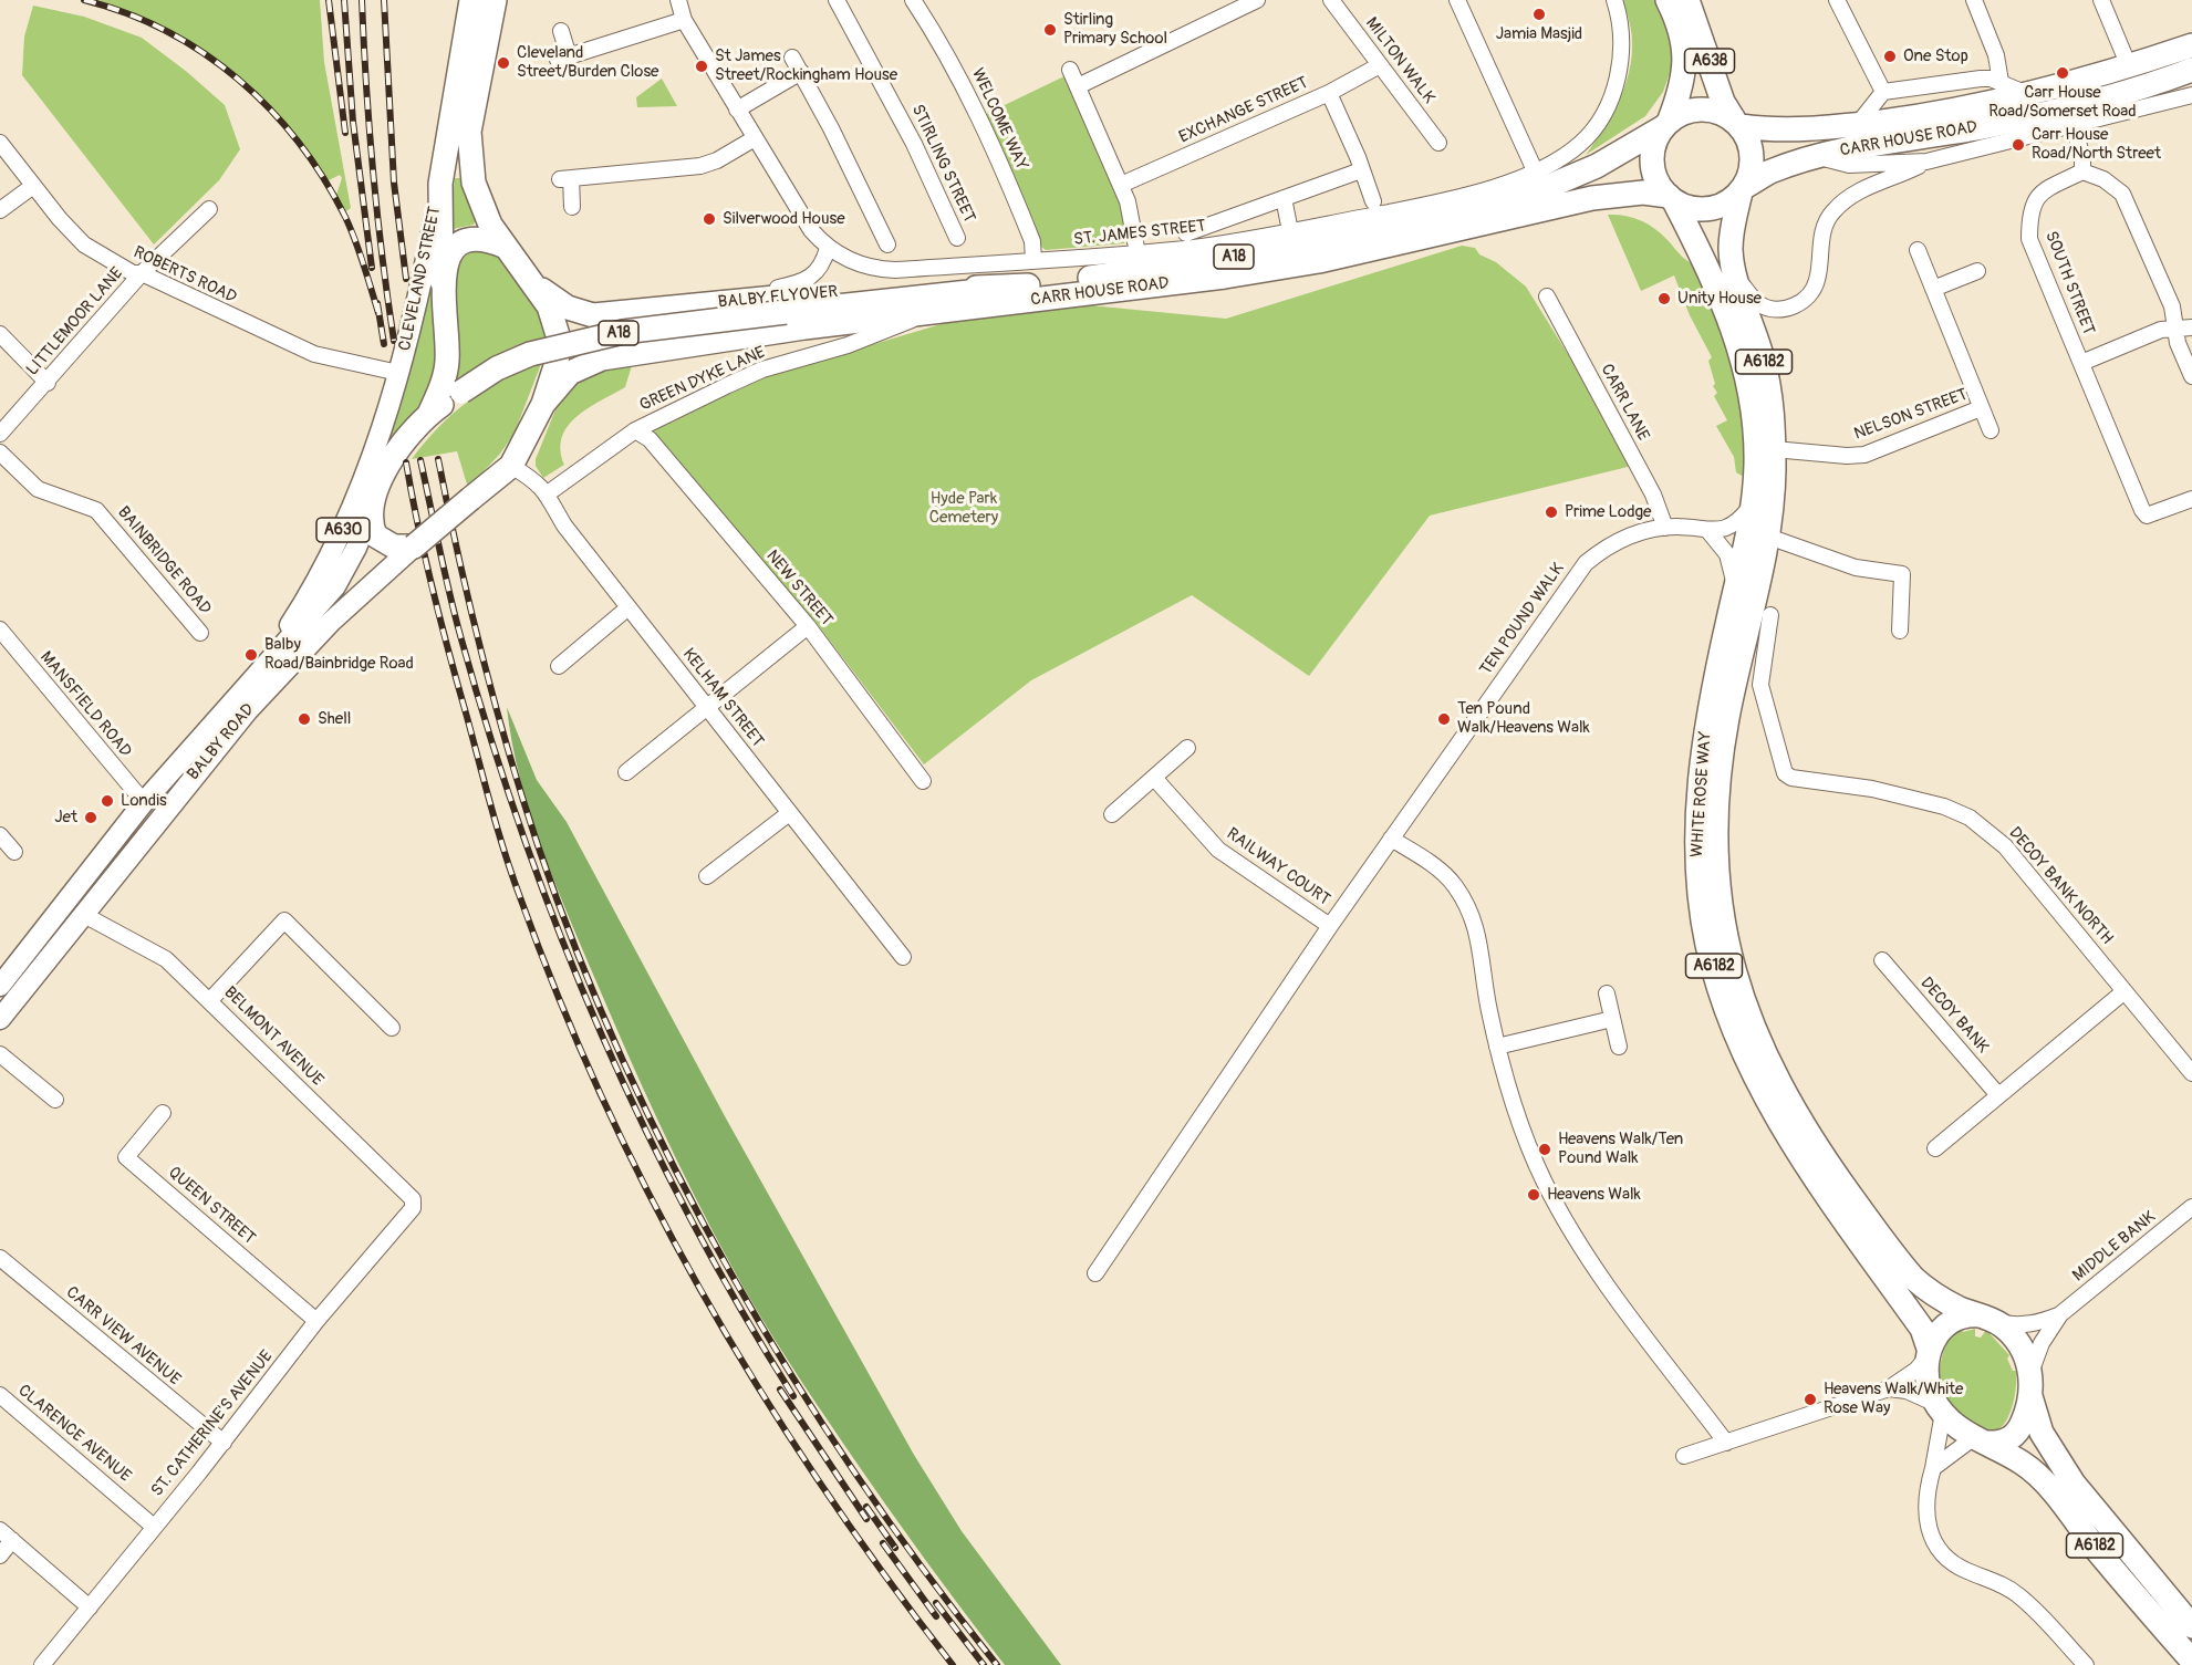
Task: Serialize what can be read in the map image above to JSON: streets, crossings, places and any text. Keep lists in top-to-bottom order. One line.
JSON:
{"streets":{"highway":["A638","CARR HOUSE ROAD","A18","CLEVELAND STREET","BALBY FLYOVER","A6182","A630","WHITE ROSE WAY"],"main road":["BALBY ROAD"],"street":["MILTON WALK","EXCHANGE STREET","WELCOME WAY","STIRLING STREET","ST. JAMES STREET","ROBERTS ROAD","SOUTH STREET","LITTLEMOOR LANE","GREEN DYKE LANE","CARR LANE","NELSON STREET","BAINBRIDGE ROAD","NEW STREET","TEN POUND WALK","KELHAM STREET","MANSFIELD ROAD","RAILWAY COURT","DECOY BANK NORTH","DECOY BANK","BELMONT AVENUE","QUEEN STREET","MIDDLE BANK","CARR VIEW AVENUE","ST. CATHERINE'S AVENUE","CLARENCE AVENUE"]},"crossings":[["MILTON WALK","EXCHANGE STREET"],["A638","CARR HOUSE ROAD"],["A638","WHITE ROSE WAY"],["WELCOME WAY","ST. JAMES STREET"],["CARR HOUSE ROAD","BALBY FLYOVER"],["CARR HOUSE ROAD","GREEN DYKE LANE"],["CARR HOUSE ROAD","WHITE ROSE WAY"],["ROBERTS ROAD","CLEVELAND STREET"],["ROBERTS ROAD","BALBY FLYOVER"],["ROBERTS ROAD","LITTLEMOOR LANE"],["CLEVELAND STREET","BALBY FLYOVER"],["BALBY FLYOVER","A630"],["BALBY FLYOVER","KELHAM STREET"],["BALBY FLYOVER","MANSFIELD ROAD"],["BALBY FLYOVER","BALBY ROAD"],["GREEN DYKE LANE","NEW STREET"],["GREEN DYKE LANE","KELHAM STREET"],["CARR LANE","TEN POUND WALK"],["NELSON STREET","WHITE ROSE WAY"],["A630","MANSFIELD ROAD"],["A630","BALBY ROAD"],["A630","BELMONT AVENUE"],["TEN POUND WALK","WHITE ROSE WAY"],["BALBY ROAD","BELMONT AVENUE"],["WHITE ROSE WAY","MIDDLE BANK"],["BELMONT AVENUE","ST. CATHERINE'S AVENUE"],["QUEEN STREET","ST. CATHERINE'S AVENUE"],["CARR VIEW AVENUE","ST. CATHERINE'S AVENUE"],["ST. CATHERINE'S AVENUE","CLARENCE AVENUE"]],"parks":["Hyde Park Cemetery"],"places":["Jamia Masjid","Stirling Primary School","One Stop","Cleveland Street/Burden Close","St James Street/Rockingham House","Carr House Road/Somerset Road","Carr House Road/North Street","Silverwood House","Unity House","Prime Lodge","Balby Road/Bainbridge Road","Shell","Ten Pound Walk/Heavens Walk","Londis","Jet","Heavens Walk/Ten Pound Walk","Heavens Walk","Heavens Walk/White Rose Way"]}
